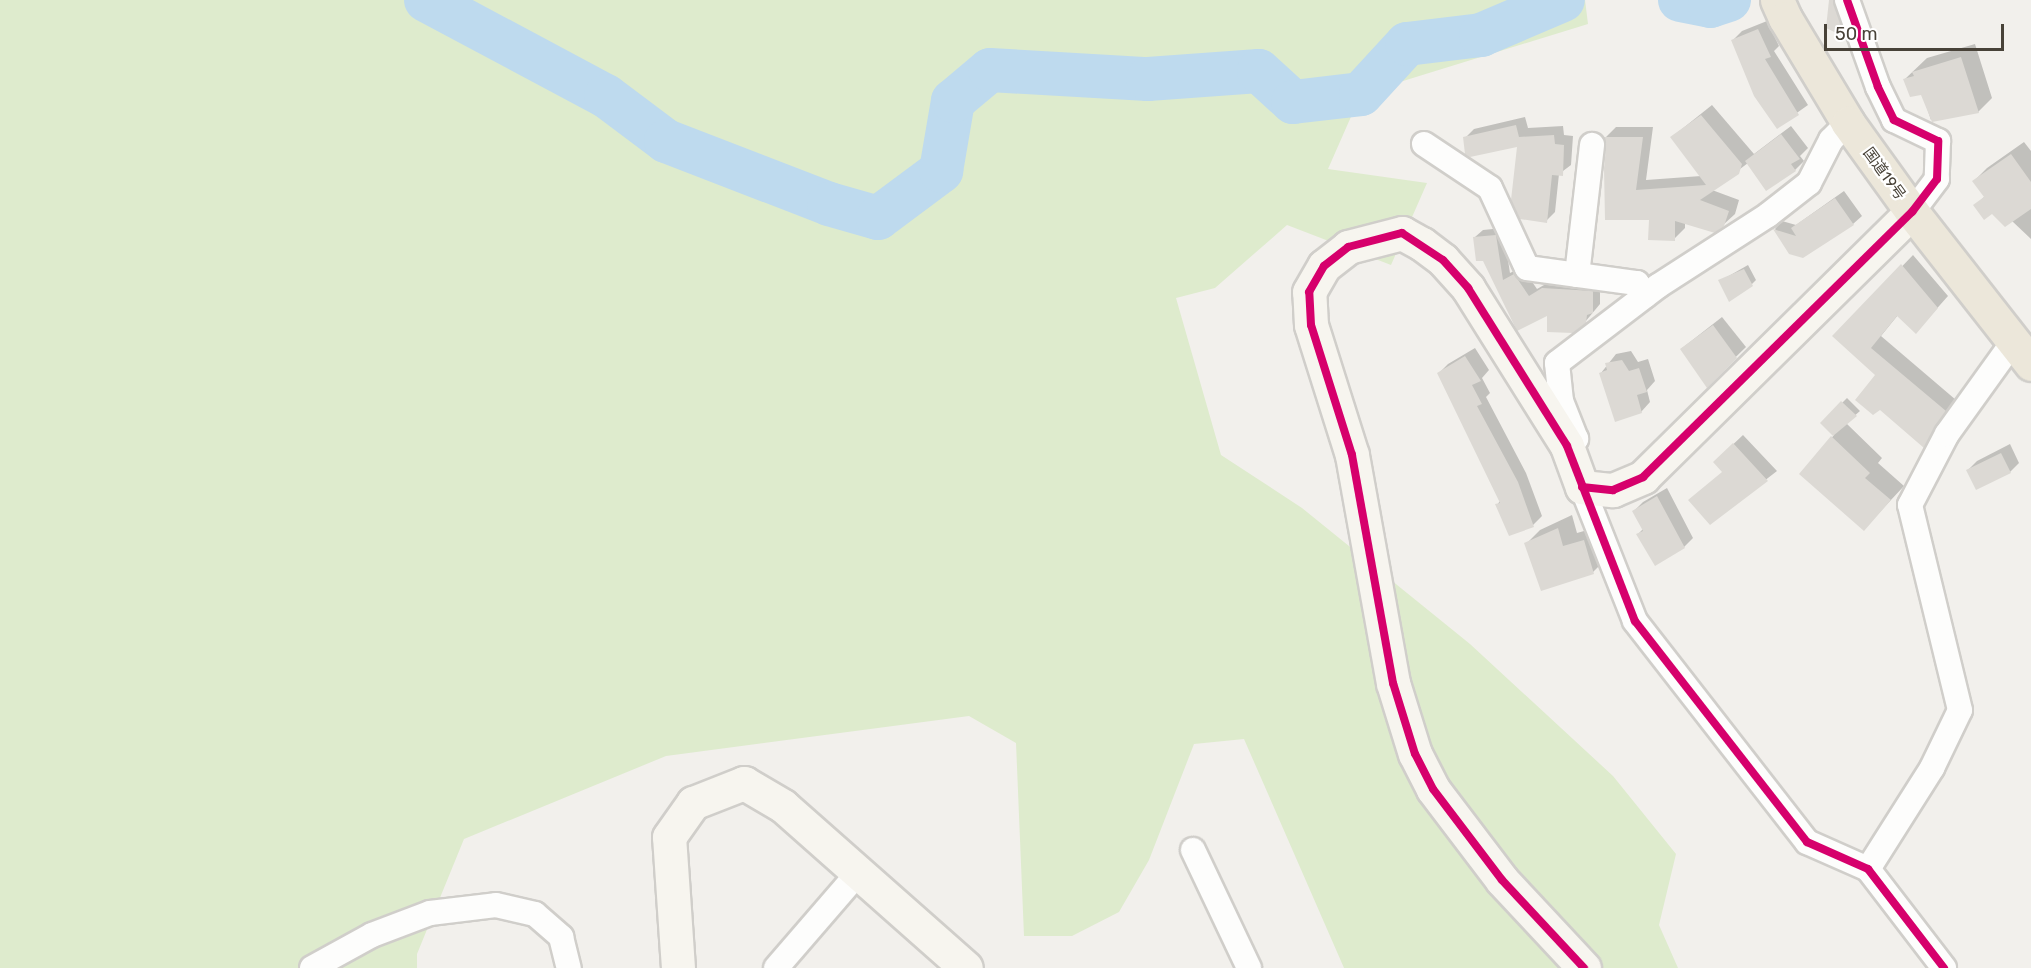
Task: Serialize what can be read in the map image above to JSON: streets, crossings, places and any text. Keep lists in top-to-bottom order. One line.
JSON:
{"streets":{"highway":["国道19号"]},"scale_bar":"50 m"}
